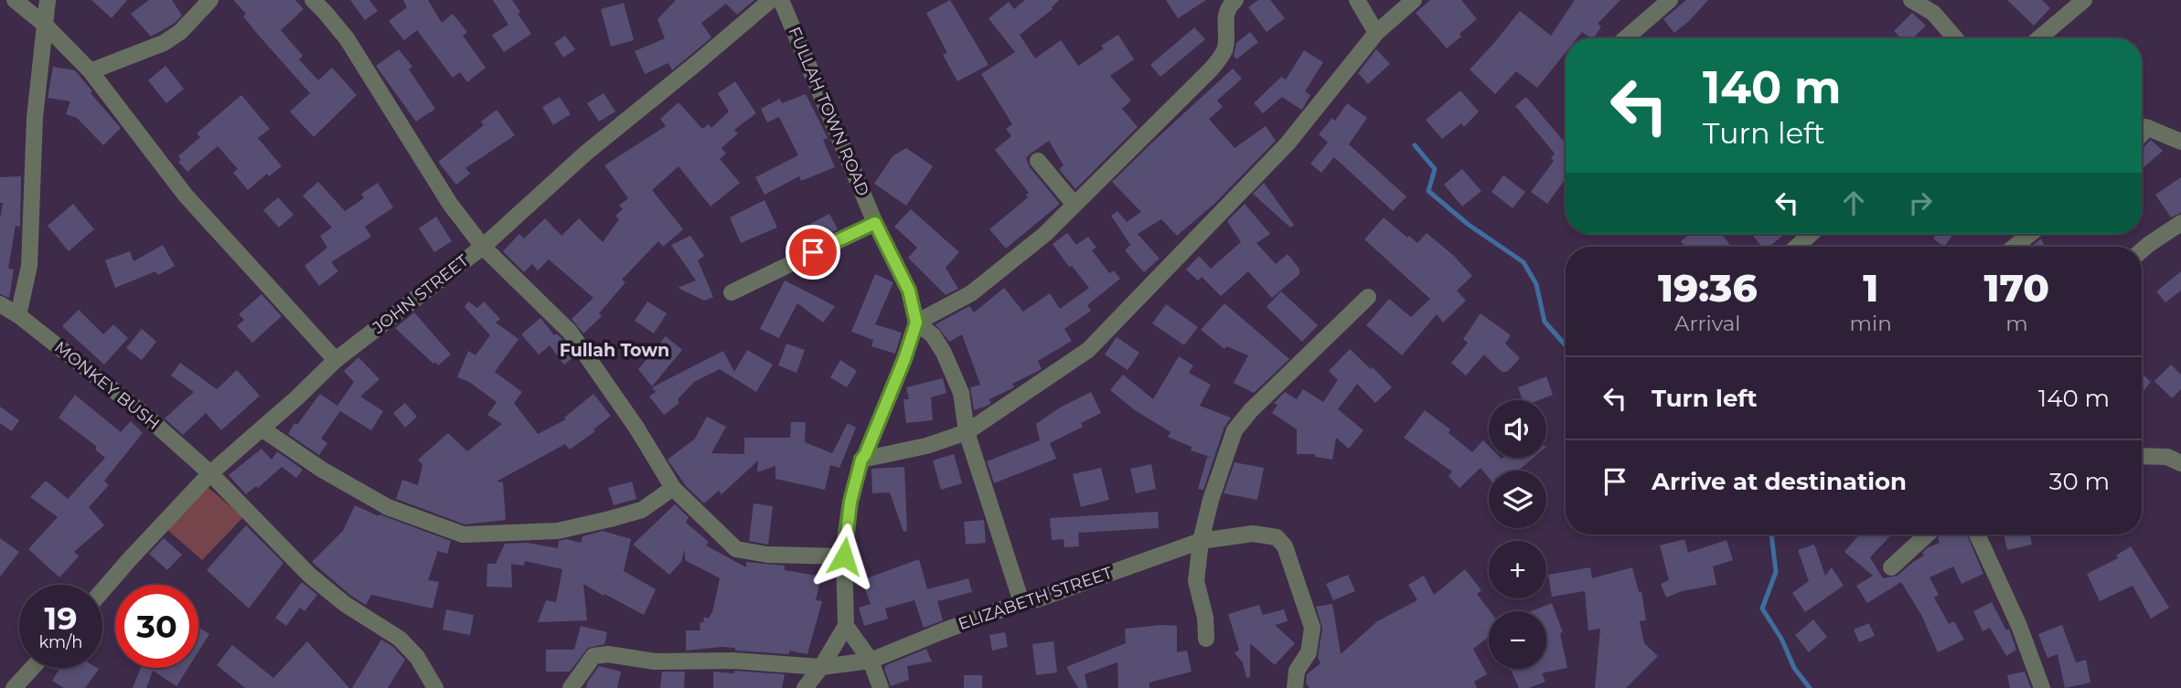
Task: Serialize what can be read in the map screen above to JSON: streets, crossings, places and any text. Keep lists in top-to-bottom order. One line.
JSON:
{"streets":{"street":["FULLAH TOWN ROAD","JOHN STREET","MONKEY BUSH","ELIZABETH STREET"]},"crossings":[["JOHN STREET","MONKEY BUSH"]],"districts":["Fullah Town"],"page":{"turn":["140 m","Turn left"],"eta":["19:36","Arrival","1","min","170","m"],"list":[{"name":"Turn left","value":"140 m"},{"name":"Arrive at destination","value":"30 m"}],"map_buttons":["+","−"],"speed":"19 km/h","limit":"30"}}
